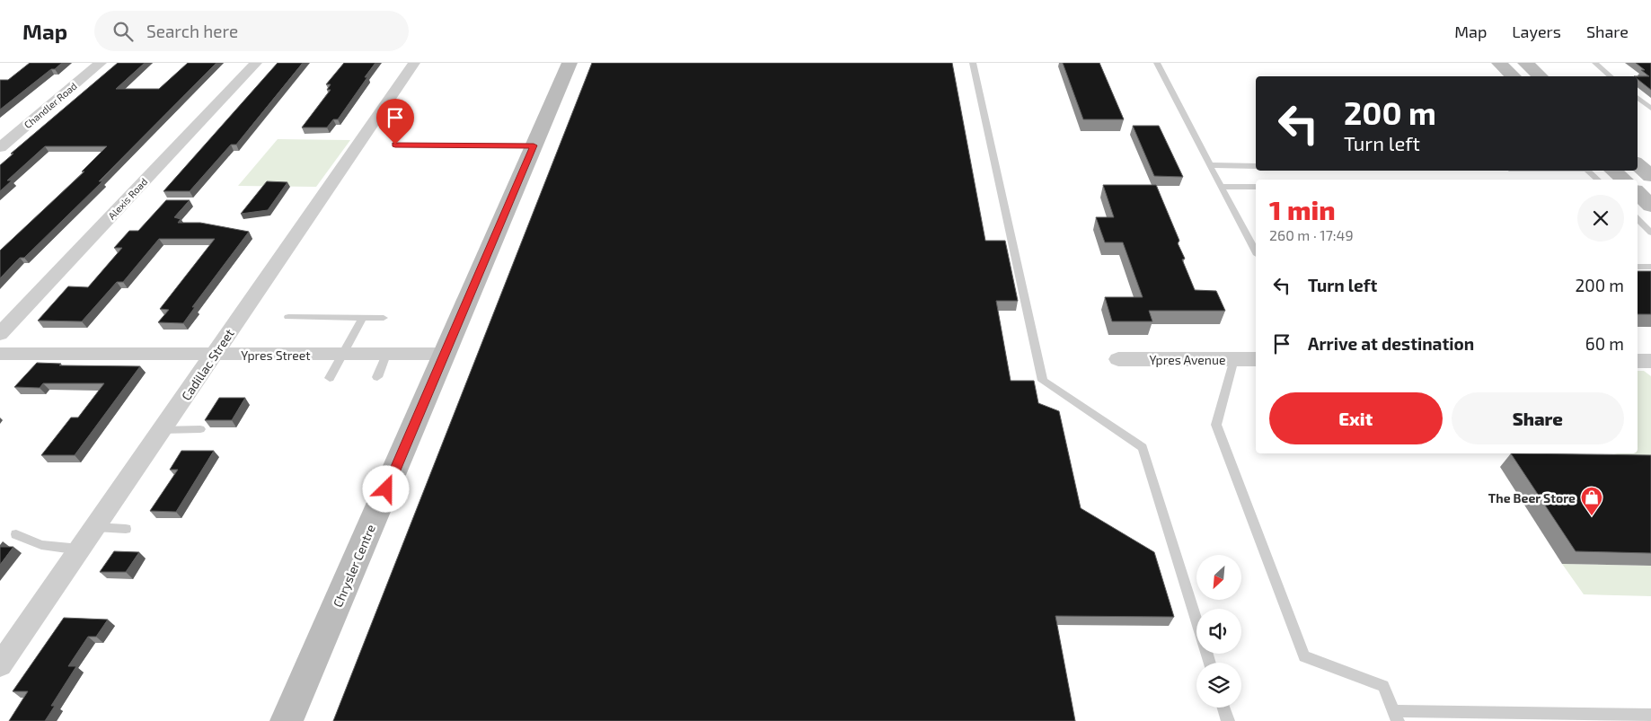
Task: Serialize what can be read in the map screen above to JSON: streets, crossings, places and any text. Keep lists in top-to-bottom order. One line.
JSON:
{"streets":{"street":["Chandler Road","Alexis Road","Ypres Street","Ypres Avenue","Cadillac Street","Chrysler Centre"]},"crossings":[["Ypres Street","Cadillac Street"],["Ypres Street","Chrysler Centre"]],"places":{"shop":["The Beer Store"]},"north":"bottom left","page":{"header":"Map","search":"Search here","nav":["Map","Layers","Share"],"turn":["200 m","Turn left"],"heading":["1 min","260 m · 17:49"],"list":[{"name":"Turn left","value":"200 m"},{"name":"Arrive at destination","value":"60 m"}],"buttons":["Exit","Share"]}}
